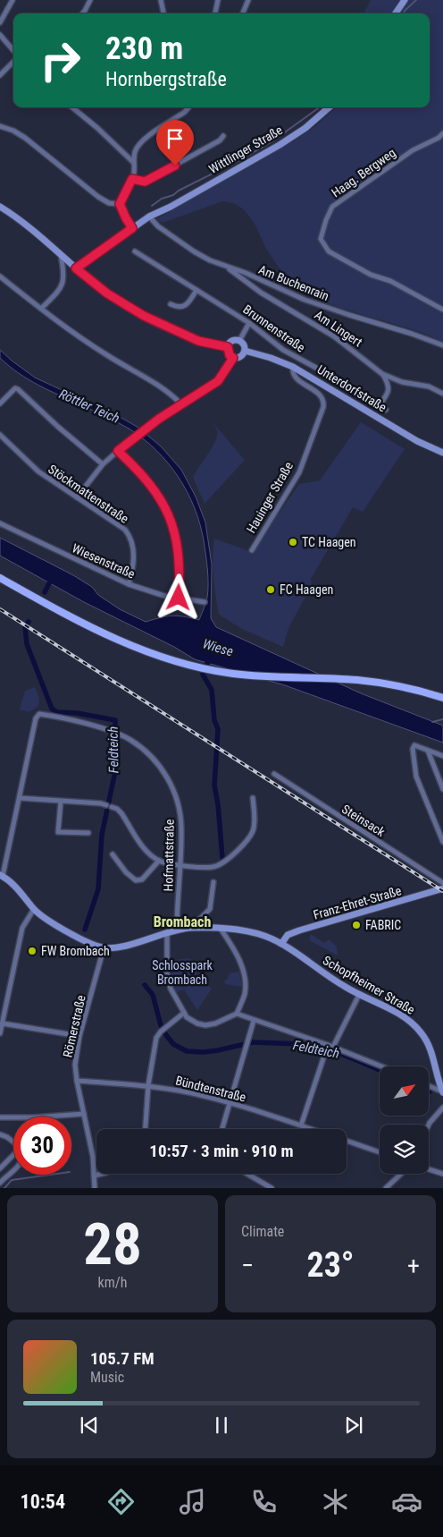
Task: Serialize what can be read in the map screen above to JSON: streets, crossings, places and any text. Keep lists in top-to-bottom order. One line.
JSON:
{"streets":{"street":["Wittlinger Straße","Haag. Bergweg","Am Buchenrain","Brunnenstraße","Am Lingert","Unterdorfstraße","Stöckmattenstraße","Hauinger Straße","Wiesenstraße","Steinsack","Hofmattstraße","Franz-Ehret-Straße","Schopfheimer Straße","Römerstraße","Bündtenstraße"]},"crossings":[["Wittlinger Straße","Am Buchenrain"],["Am Buchenrain","Am Lingert"],["Brunnenstraße","Unterdorfstraße"],["Unterdorfstraße","Hauinger Straße"],["Stöckmattenstraße","Wiesenstraße"],["Hofmattstraße","Schopfheimer Straße"],["Franz-Ehret-Straße","Schopfheimer Straße"],["Römerstraße","Bündtenstraße"]],"districts":["Brombach"],"water":["Röttler Teich","Wiese","Feldteich"],"parks":["Schlosspark Brombach"],"places":["TC Haagen","FC Haagen","FABRIC","FW Brombach"],"north":"top right","page":{"turn":["230 m","Hornbergstraße"],"limit":"30","trip":"10:57 · 3 min · 910 m","tile":[["28","km/h"],"Climate"],"heat":["−","23°","+"],"song":["105.7 FM","Music"],"tabs":"10:54"}}
